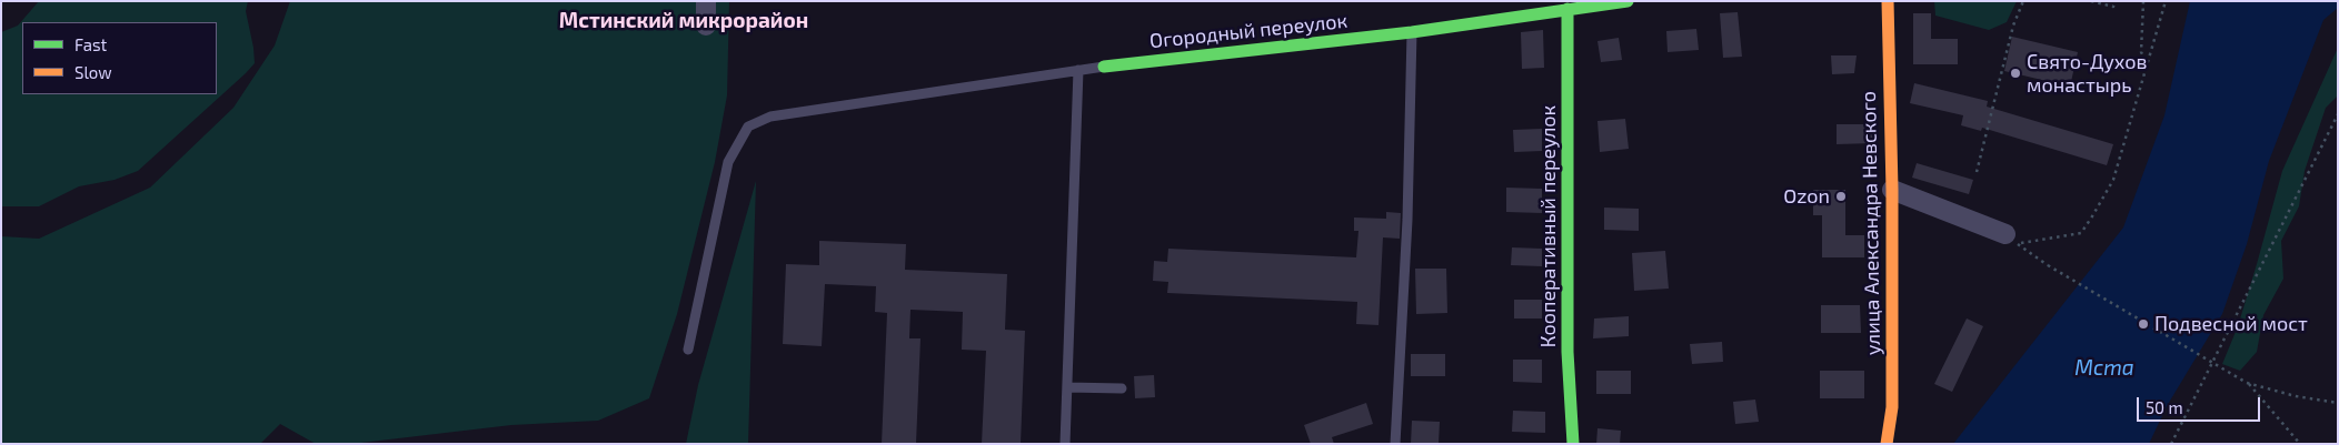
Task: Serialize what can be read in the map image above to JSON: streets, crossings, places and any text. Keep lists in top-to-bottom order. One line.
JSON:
{"streets":{"street":["Огородный переулок","улица Александра Невского","Кооперативный переулок"]},"crossings":[["Огородный переулок","Кооперативный переулок"]],"districts":["Мстинский микрорайон"],"water":["Мста"],"places":["Свято-Духов монастырь","Ozon","Подвесной мост"],"legend":["Fast","Slow"],"scale_bar":"50 m"}
